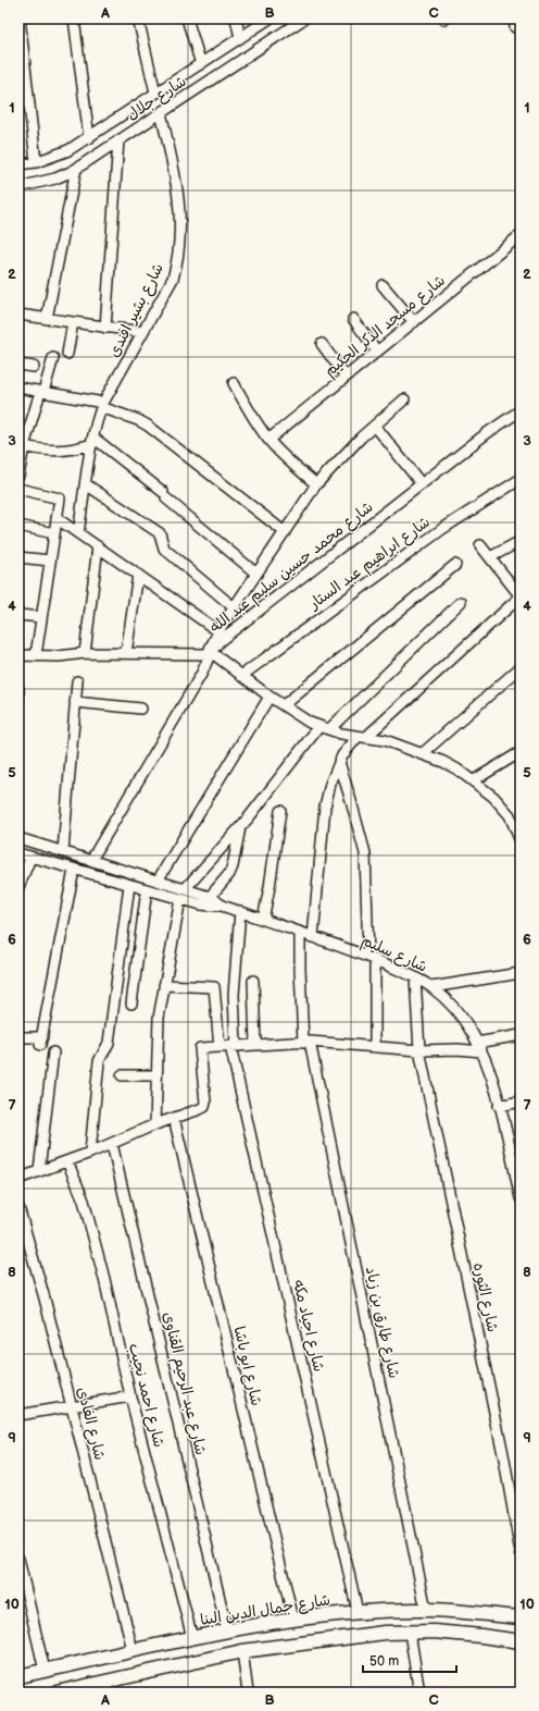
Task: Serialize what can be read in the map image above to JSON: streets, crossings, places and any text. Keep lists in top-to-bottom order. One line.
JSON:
{"streets":{"main road":["شارع جمال الدين البنا"],"street":["شارع جلال","شارع بشير افندى","شارع مسجد الذكر الحكيم","شارع ابراهيم عبد الستار","شارع محمد حسين سليم عبد الله","شارع سليم","شارع الثوره","شارع طارق بن زياد","شارع اجياد مكه","شارع ابو باشا","شارع عبد الرحيم القناوى","شارع احمد نجيب","شارع الفادى"]},"crossings":[["شارع جلال","شارع بشير افندى"],["شارع محمد حسين سليم عبد الله","شارع سليم"],["شارع سليم","شارع الثوره"],["شارع سليم","شارع طارق بن زياد"],["شارع طارق بن زياد","شارع جمال الدين البنا"],["شارع اجياد مكه","شارع جمال الدين البنا"],["شارع ابو باشا","شارع جمال الدين البنا"],["شارع عبد الرحيم القناوى","شارع جمال الدين البنا"],["شارع احمد نجيب","شارع جمال الدين البنا"],["شارع الفادى","شارع جمال الدين البنا"]],"scale_bar":"50 m","grid":{"columns":["A","B","C"],"rows":["1","2","3","4","5","6","7","8","9","10"]}}
